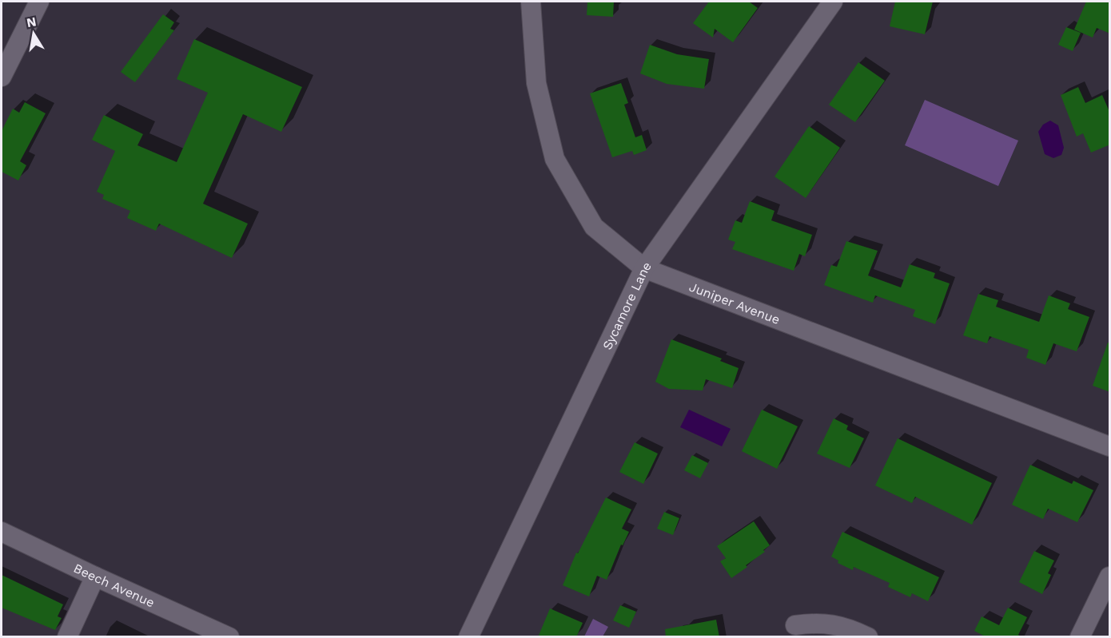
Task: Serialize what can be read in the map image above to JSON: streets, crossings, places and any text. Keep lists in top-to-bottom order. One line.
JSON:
{"streets":{"street":["Juniper Avenue","Sycamore Lane","Beech Avenue"]},"crossings":[["Juniper Avenue","Sycamore Lane"]],"north":"top"}
